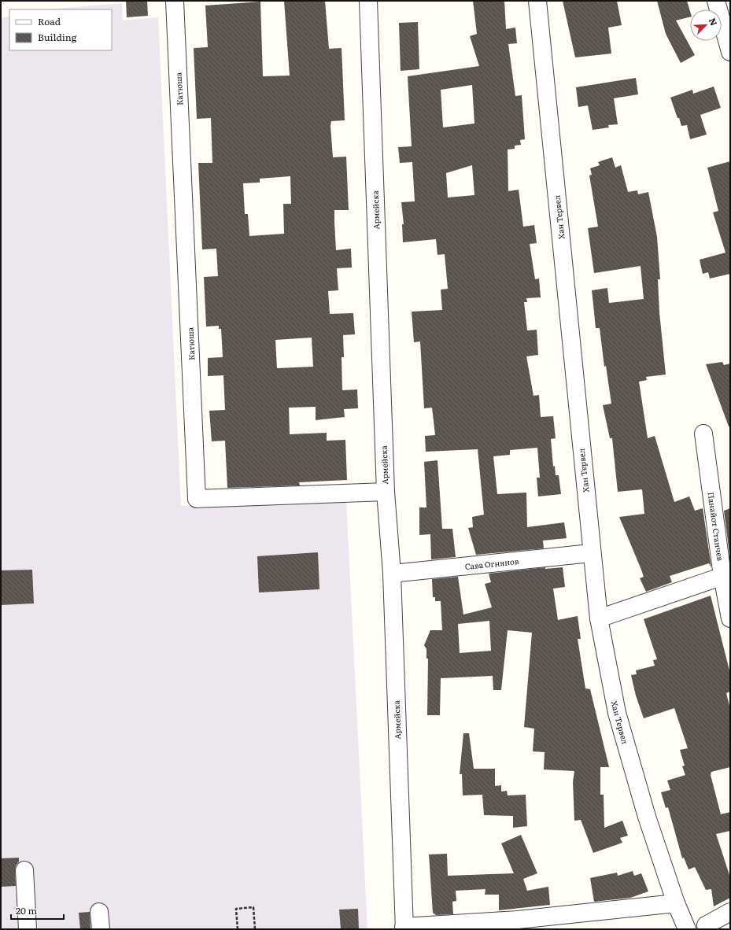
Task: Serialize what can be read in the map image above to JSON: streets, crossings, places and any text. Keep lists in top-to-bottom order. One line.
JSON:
{"streets":{"street":["Катюша","Армейска","Хан Тервел","Панайот Станчев","Сава Огнянов"]},"crossings":[["Катюша","Армейска"],["Армейска","Сава Огнянов"],["Хан Тервел","Сава Огнянов"]],"legend":["Road","Building"],"scale_bar":"20 m","north":"top right"}
